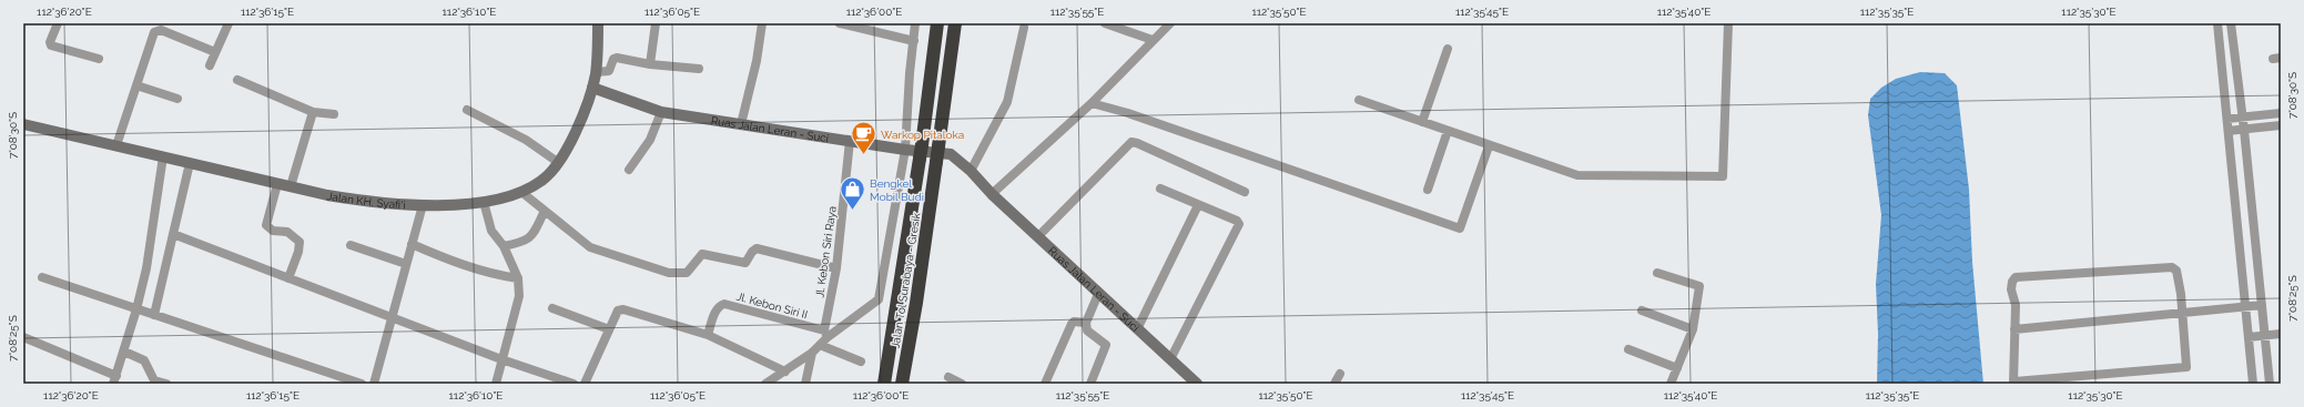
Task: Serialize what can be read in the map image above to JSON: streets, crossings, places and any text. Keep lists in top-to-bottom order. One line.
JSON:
{"streets":{"highway":["Jalan Tol Surabaya - Gresik"],"main road":["Ruas Jalan Leran - Suci","Jalan KH. Syafi'i"],"street":["Jl. Kebon Siri Raya","Jl. Kebon Siri II"]},"crossings":[["Ruas Jalan Leran - Suci","Jalan KH. Syafi'i"],["Ruas Jalan Leran - Suci","Jl. Kebon Siri Raya"],["Jl. Kebon Siri Raya","Jl. Kebon Siri II"]],"places":{"cafe":["Warkop Pitaloka"],"shop":["Bengkel Mobil Budi"]},"coordinates":["112°36'20\"E","112°36'15\"E","112°36'10\"E","112°36'05\"E","112°36'00\"E","112°35'55\"E","112°35'50\"E","112°35'45\"E","112°35'40\"E","112°35'35\"E","112°35'30\"E","7°08'30\"S","7°08'25\"S"]}
